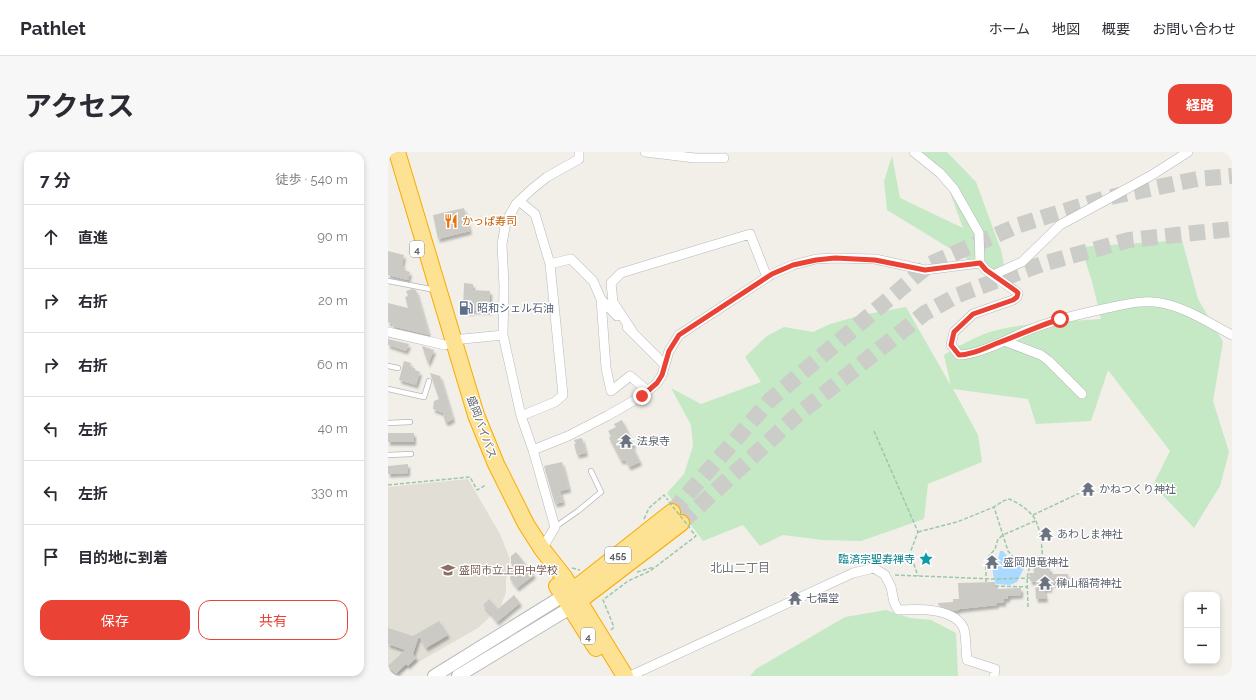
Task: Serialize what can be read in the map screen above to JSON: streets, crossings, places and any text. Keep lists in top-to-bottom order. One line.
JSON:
{"streets":{"highway":["4","盛岡バイパス","455"]},"crossings":[["盛岡バイパス","455"]],"districts":["北山二丁目"],"places":{"restaurant":["かっぱ寿司"],"fuel station":["昭和シェル石油"],"temple":["法泉寺","かねつくり神社","あわしま神社","盛岡旭竜神社","榊山稲荷神社","七福堂"],"place":["臨済宗聖寿禅寺"],"school or university":["盛岡市立上田中学校"]},"page":{"header":"Pathlet","nav":["ホーム","地図","概要","お問い合わせ"],"title":"アクセス","buttons":["経路",["保存","共有"]],"heading":["7 分","徒歩 · 540 m"],"list":[["直進","90 m"],["右折","20 m"],["右折","60 m"],["左折","40 m"],["左折","330 m"],"目的地に到着"],"map_buttons":["+","−"]}}
